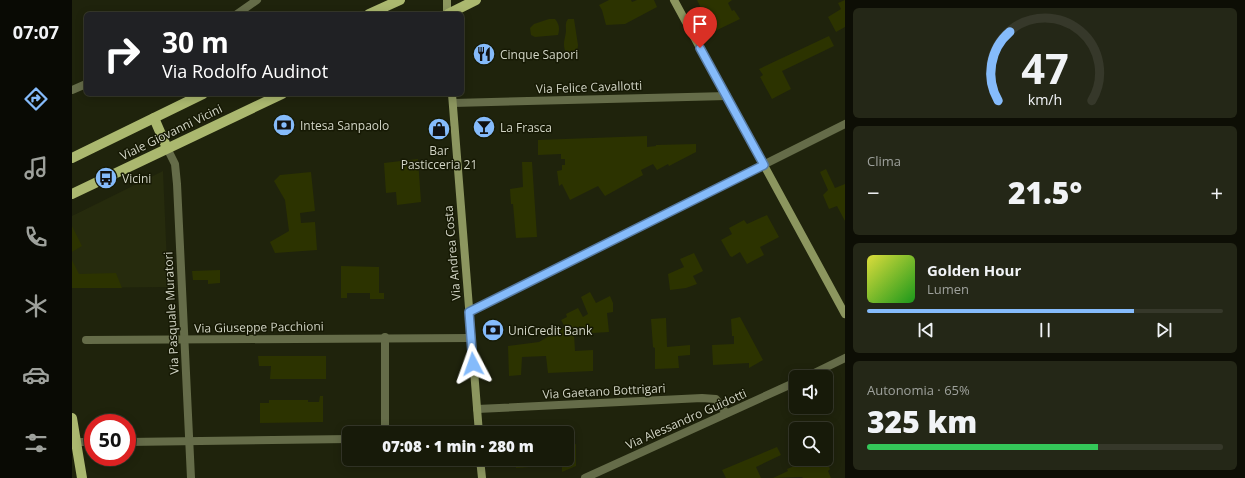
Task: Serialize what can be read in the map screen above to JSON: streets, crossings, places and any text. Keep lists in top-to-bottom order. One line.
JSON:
{"streets":{"main road":["Viale Giovanni Vicini","Via Andrea Costa"],"street":["Via Felice Cavallotti","Via Pasquale Muratori","Via Giuseppe Pacchioni","Via Gaetano Bottrigari","Via Alessandro Guidotti"]},"crossings":[["Via Felice Cavallotti","Via Andrea Costa"],["Viale Giovanni Vicini","Via Pasquale Muratori"],["Via Andrea Costa","Via Giuseppe Pacchioni"],["Via Andrea Costa","Via Gaetano Bottrigari"],["Via Pasquale Muratori","Via Giuseppe Pacchioni"],["Via Gaetano Bottrigari","Via Alessandro Guidotti"]],"places":{"restaurant":["Cinque Sapori"],"bank":["Intesa Sanpaolo","UniCredit Bank"],"bar":["La Frasca"],"shop":["Bar Pasticceria 21"],"bus stop":["Vicini"]},"page":{"tabs":"07:07","turn":["30 m","Via Rodolfo Audinot"],"tile":["Clima",["Autonomia · 65%","325 km"]],"heat":["−","21.5°","+"],"song":["Golden Hour","Lumen"],"limit":"50","trip":"07:08 · 1 min · 280 m","gauge":["47","km/h"]}}
